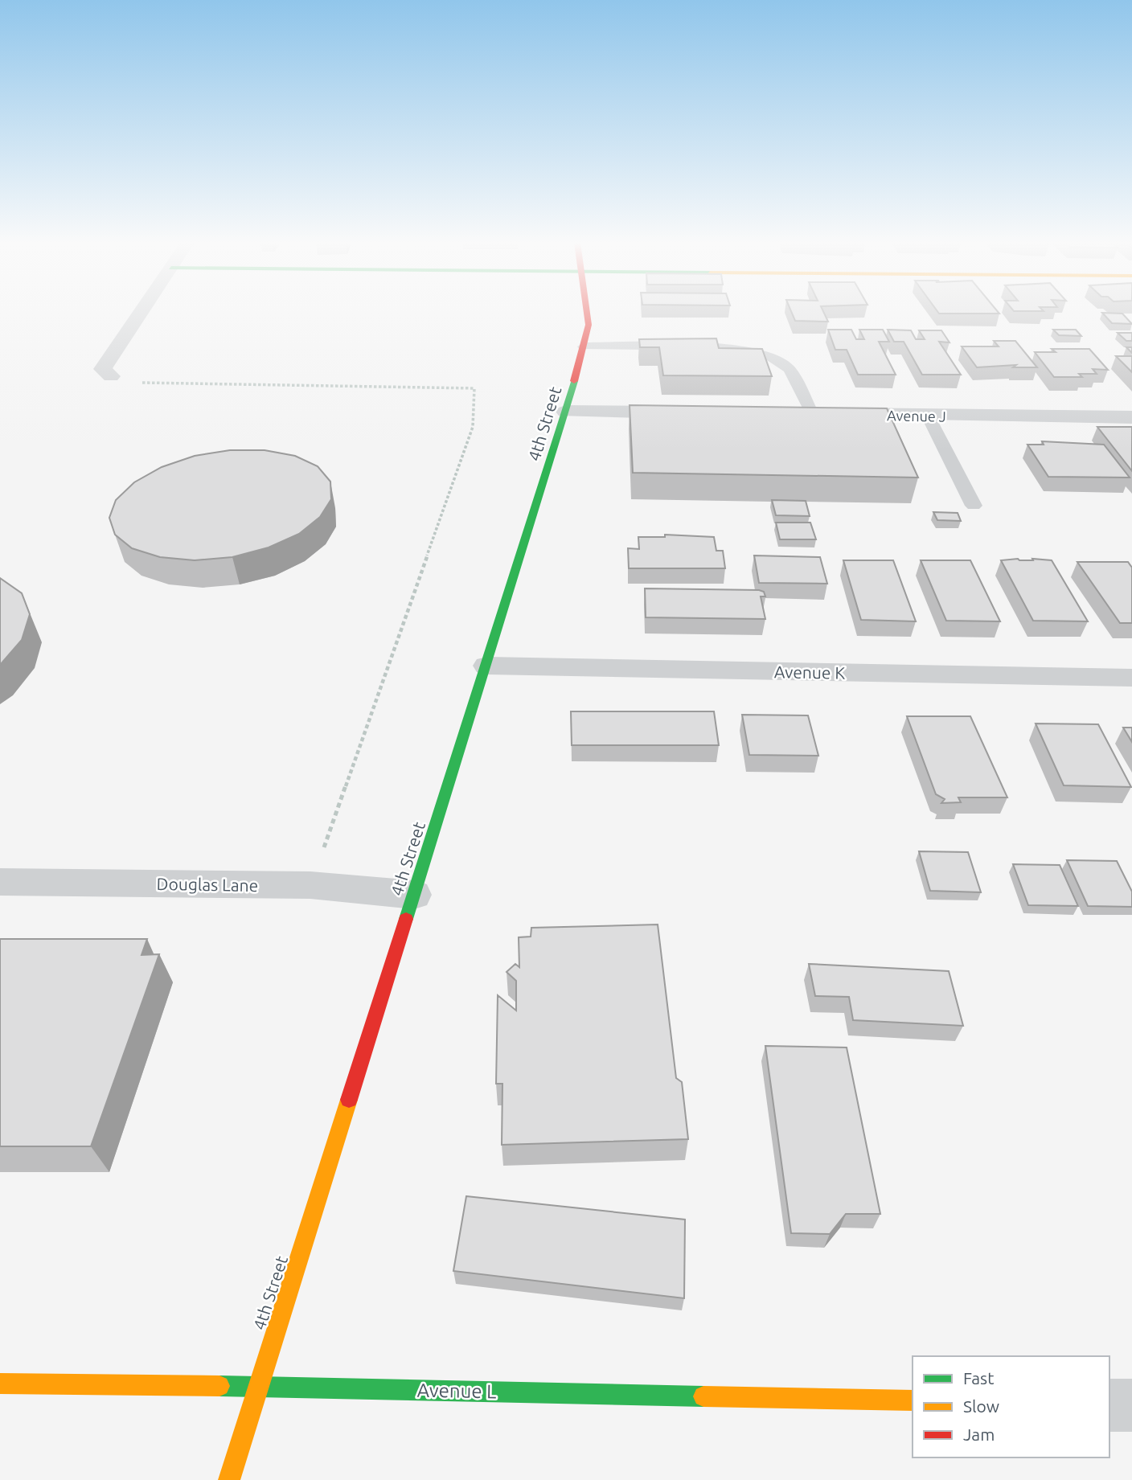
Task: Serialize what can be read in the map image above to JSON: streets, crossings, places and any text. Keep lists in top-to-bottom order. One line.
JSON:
{"streets":{"street":["Avenue J","4th Street","Avenue K","Douglas Lane","Avenue L"]},"crossings":[["4th Street","Avenue K"],["4th Street","Douglas Lane"],["4th Street","Avenue L"]],"legend":["Fast","Slow","Jam"]}
